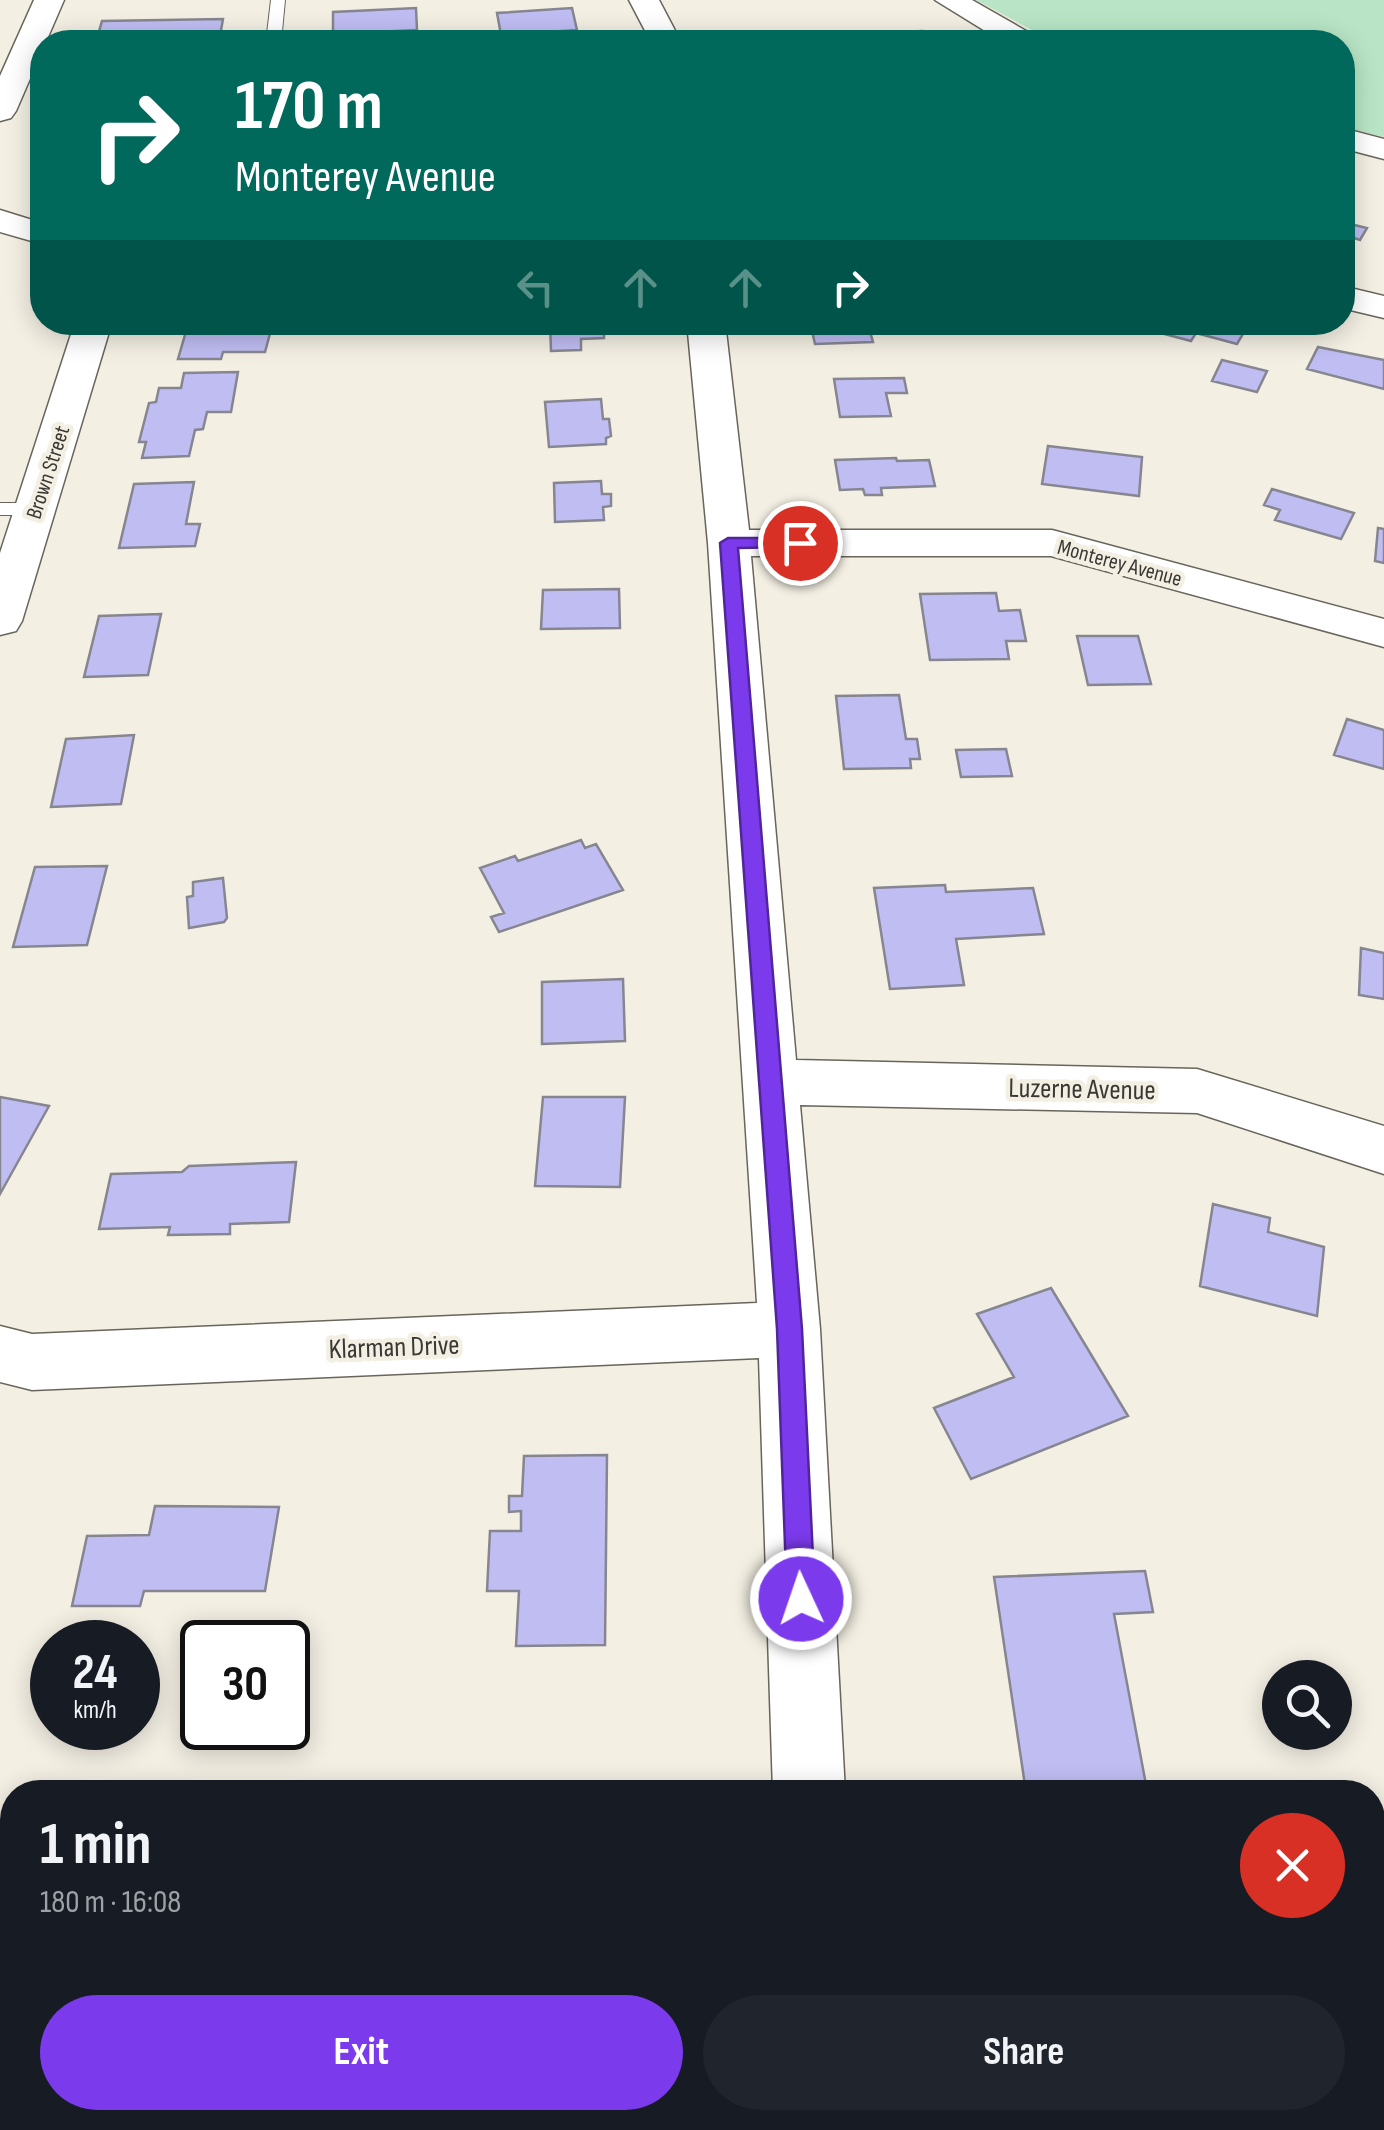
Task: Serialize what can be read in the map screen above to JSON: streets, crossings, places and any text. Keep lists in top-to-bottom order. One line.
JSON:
{"streets":{"street":["Brown Street","Monterey Avenue","Luzerne Avenue","Klarman Drive"]},"page":{"turn":["170 m","Monterey Avenue"],"speed":"24 km/h","limit":"30","heading":["1 min","180 m · 16:08"],"buttons":["Exit","Share"]}}
